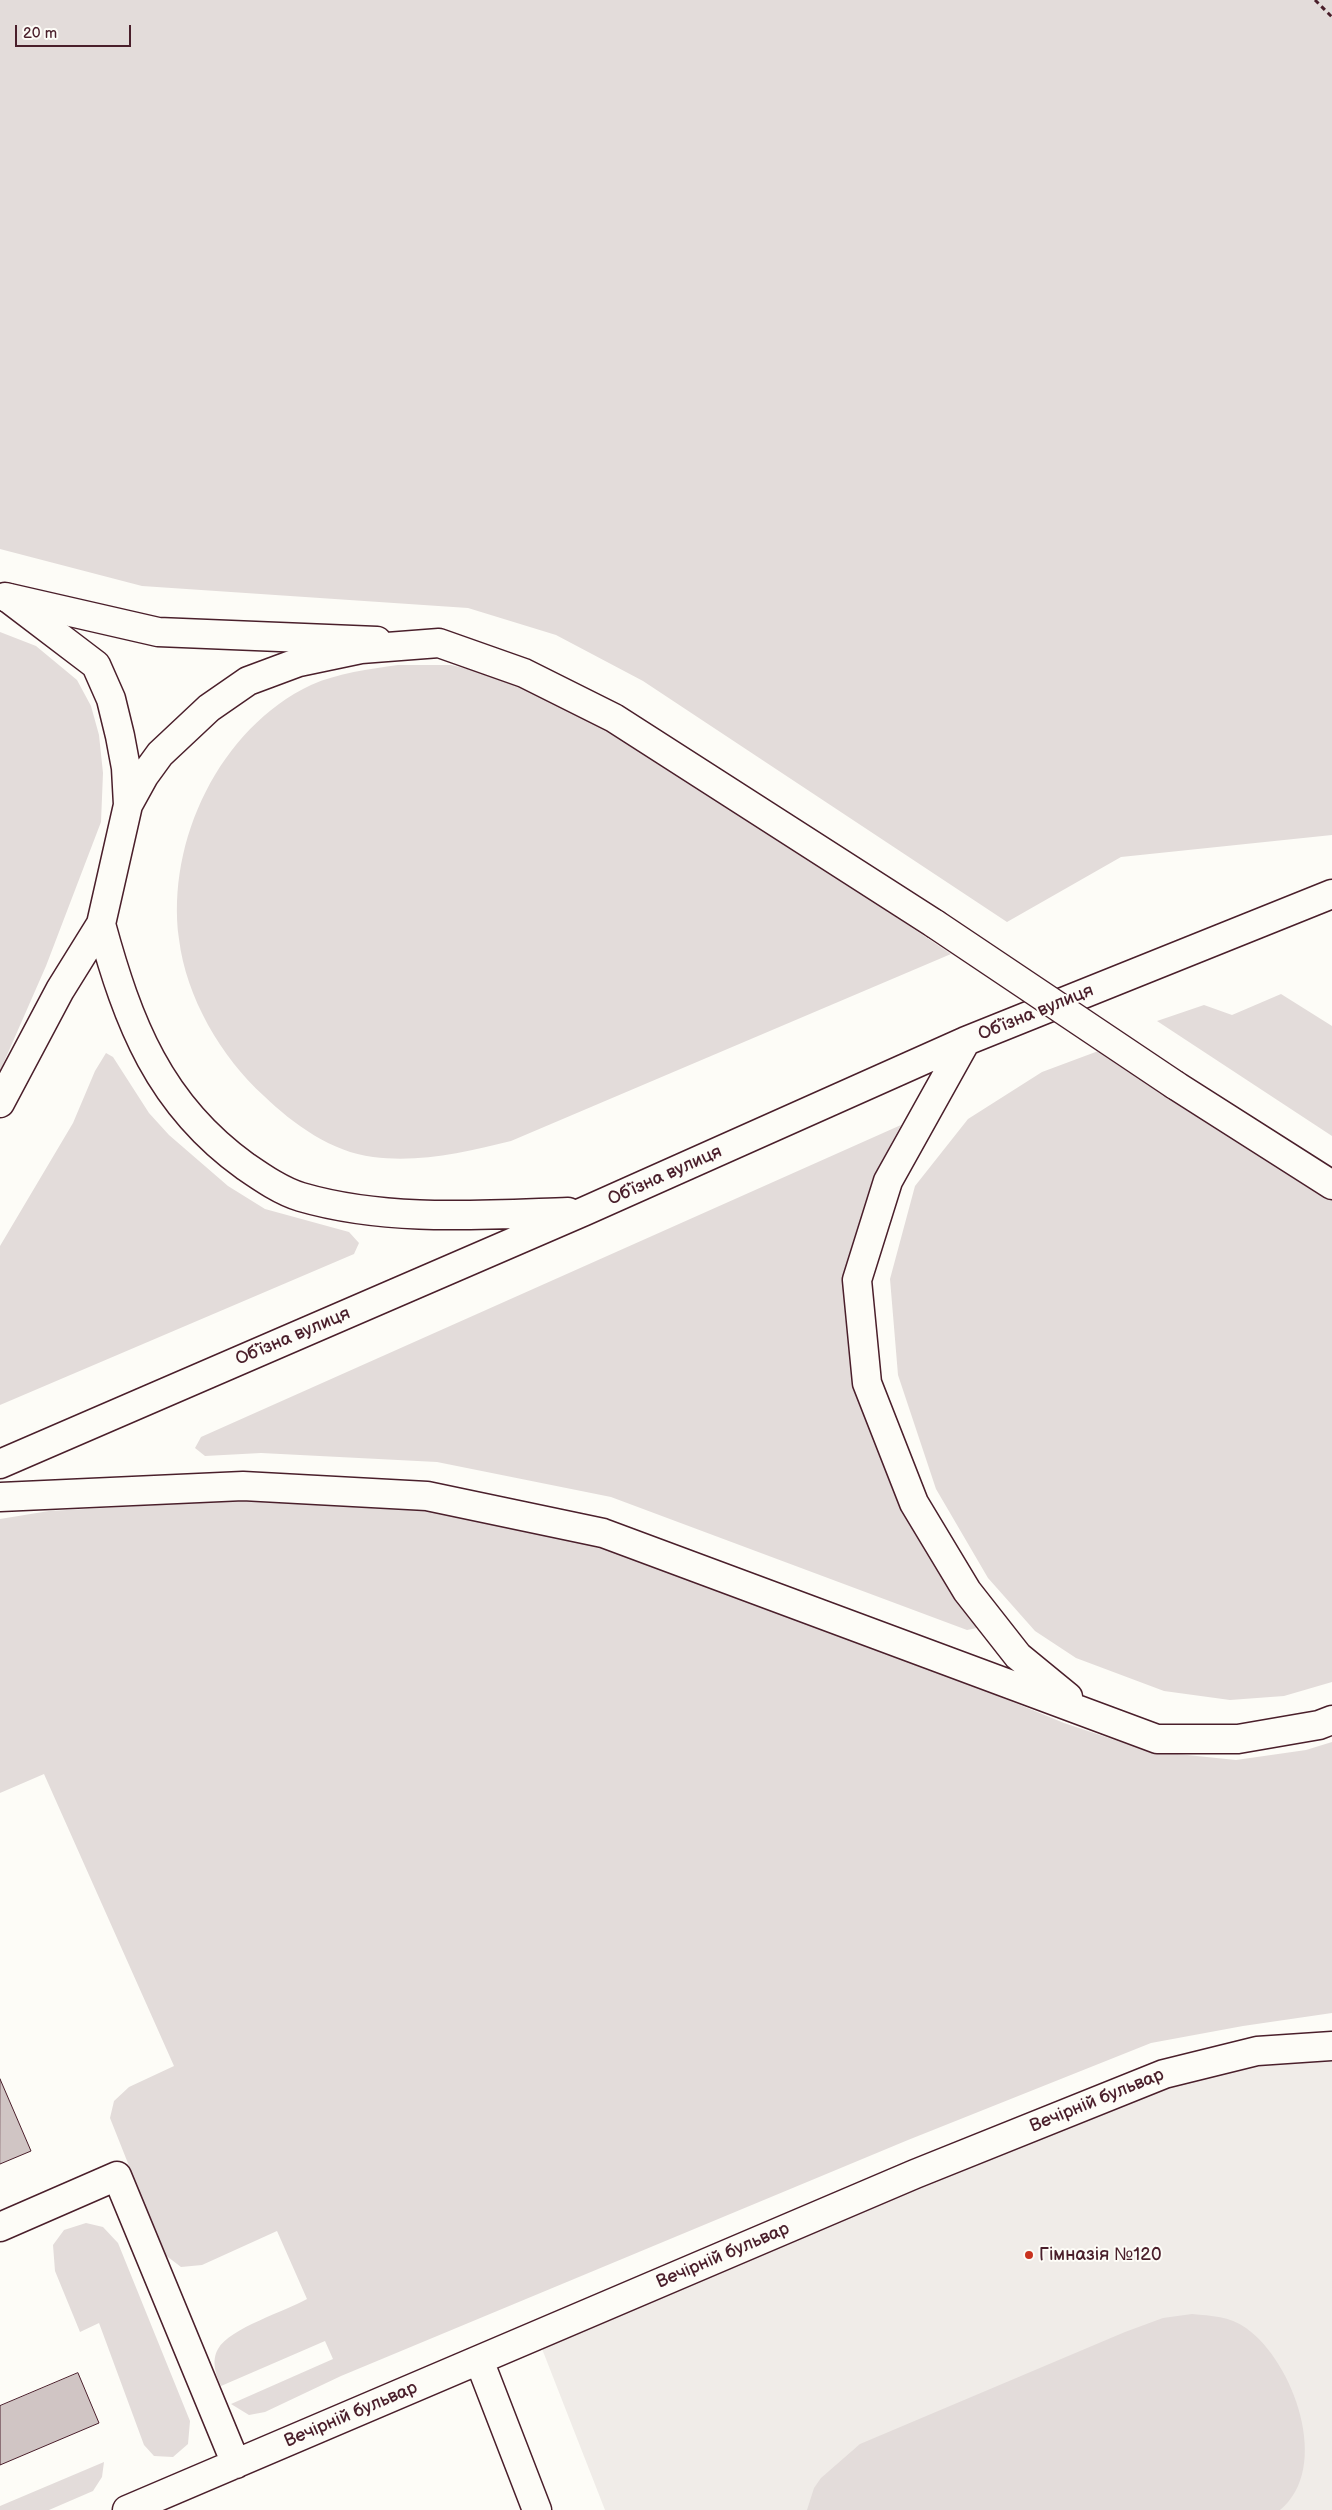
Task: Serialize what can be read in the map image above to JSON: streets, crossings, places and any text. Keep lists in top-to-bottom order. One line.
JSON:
{"streets":{"main road":["Обʼїзна вулиця","Вечірній бульвар"]},"places":["Гімназія №120"],"scale_bar":"20 m"}
